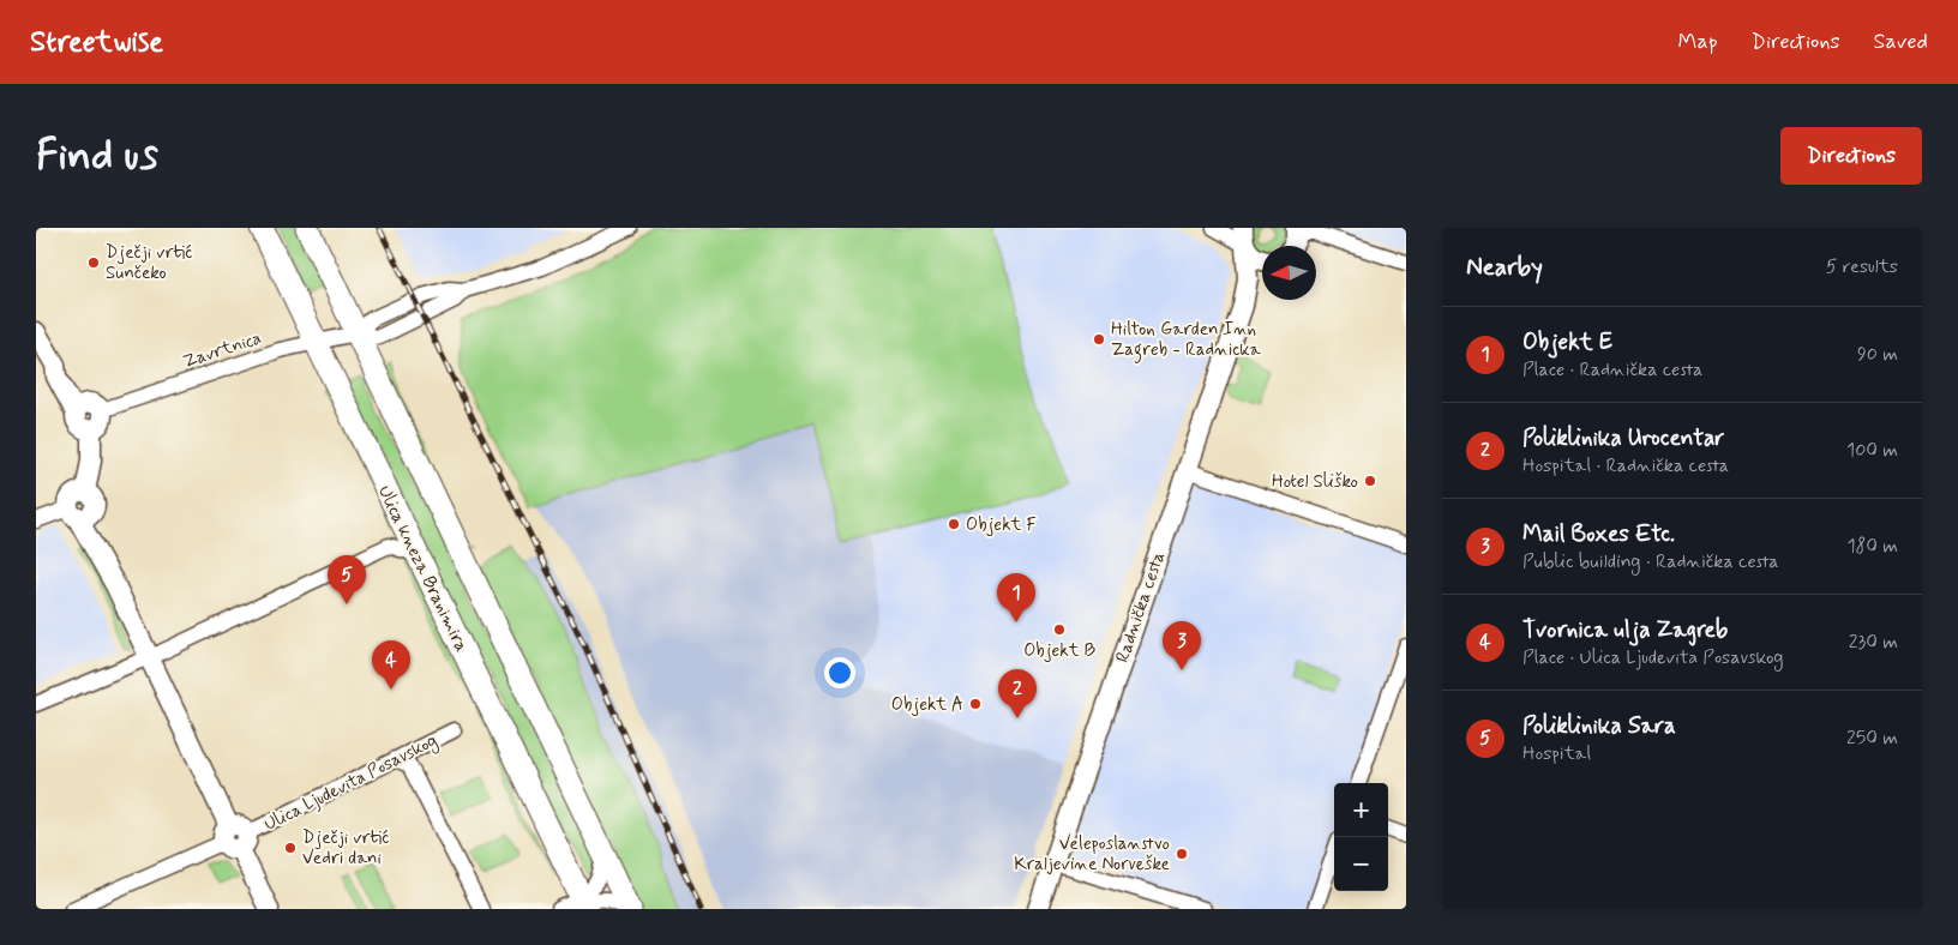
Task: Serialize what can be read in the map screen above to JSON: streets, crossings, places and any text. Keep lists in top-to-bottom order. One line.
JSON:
{"streets":{"main road":["Ulica kneza Branimira"],"street":["Zavrtnica","Radnička cesta","Ulica Ljudevita Posavskog"]},"crossings":[["Zavrtnica","Ulica kneza Branimira"]],"places":["Dječji vrtić Sunčeko","Hilton Garden Inn Zagreb - Radnicka","Hotel Sliško","Objekt F","Objekt B","Objekt A","Dječji vrtić Vedri dani","Veleposlanstvo Kraljevine Norveške"],"north":"left","page":{"header":"Streetwise","nav":["Map","Directions","Saved"],"buttons":"Directions","title":"Find us","heading":["Nearby","5 results"],"list":[{"mark":"1","name":"Objekt E","note":"Place · Radnička cesta","value":"90 m"},{"mark":"2","name":"Poliklinika Urocentar","note":"Hospital · Radnička cesta","value":"100 m"},{"mark":"3","name":"Mail Boxes Etc.","note":"Public building · Radnička cesta","value":"180 m"},{"mark":"4","name":"Tvornica ulja Zagreb","note":"Place · Ulica Ljudevita Posavskog","value":"230 m"},{"mark":"5","name":"Poliklinika Sara","note":"Hospital","value":"250 m"}],"pins":["5","1","3","4","2"],"map_buttons":["+","−"]}}
